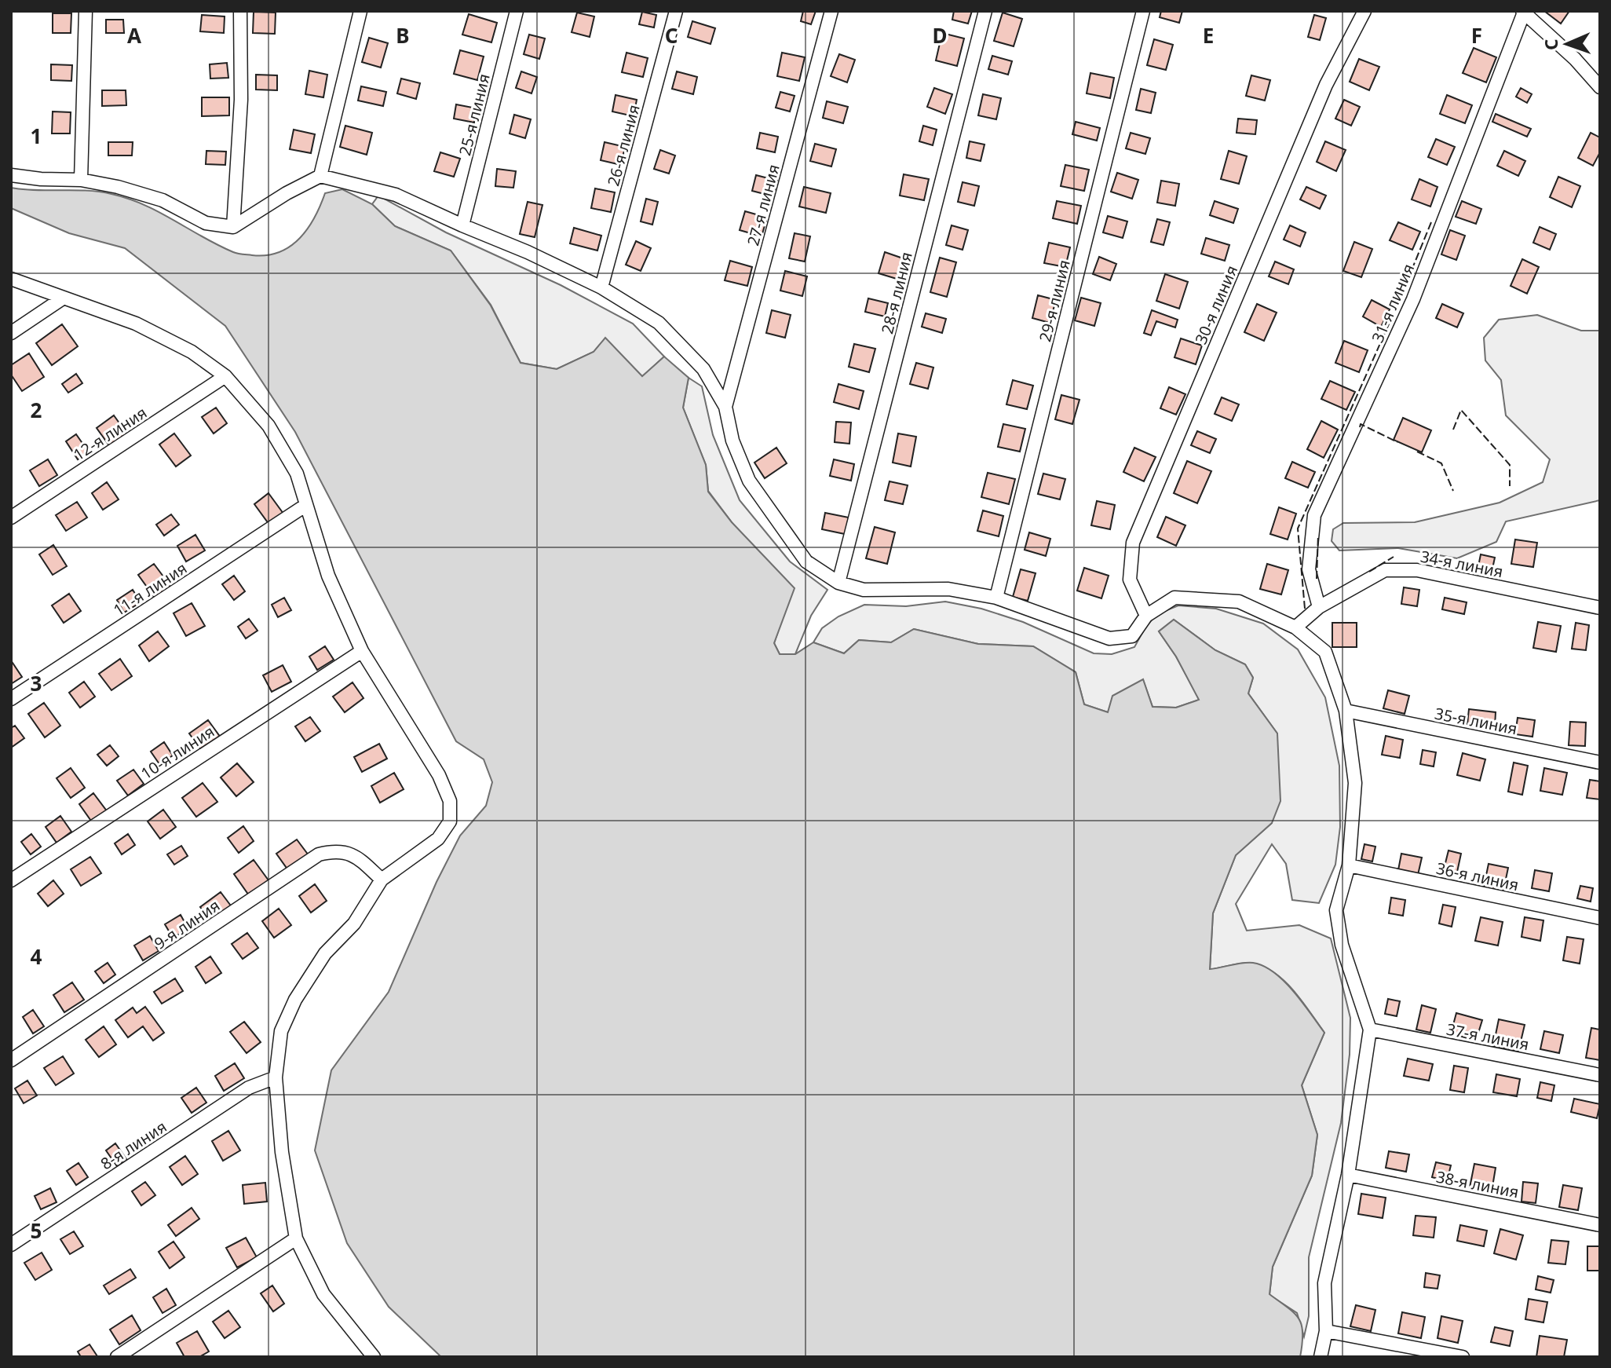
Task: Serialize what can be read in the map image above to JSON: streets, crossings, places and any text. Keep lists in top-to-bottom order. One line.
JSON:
{"streets":{"street":["25-я линия","26-я линия","27-я линия","28-я линия","29-я линия","31-я линия","30-я линия","12-я линия","34-я линия","11-я линия","35-я линия","10-я линия","36-я линия","9-я линия","37-я линия","8-я линия","38-я линия"]},"crossings":[["31-я линия","34-я линия"]],"north":"left","grid":{"columns":["A","B","C","D","E","F"],"rows":["1","2","3","4","5"]}}
